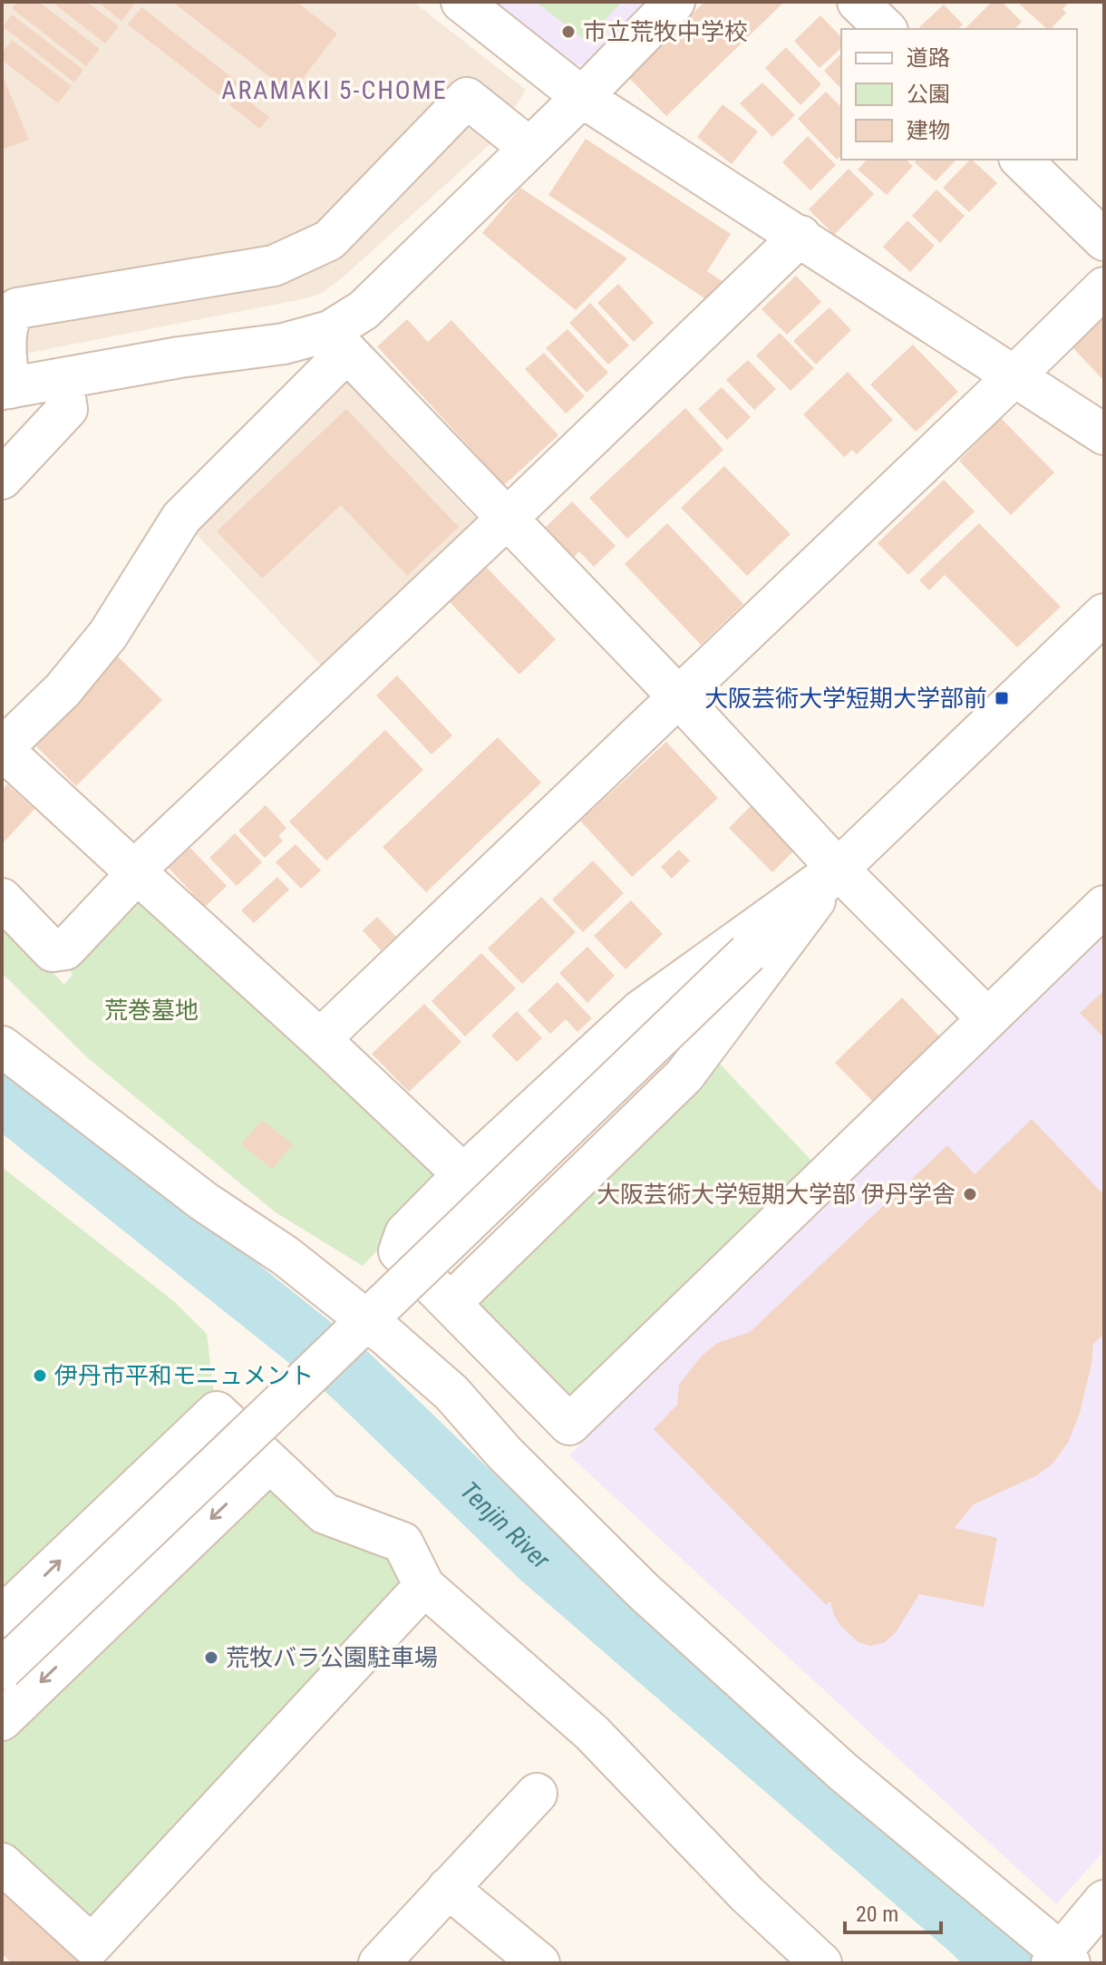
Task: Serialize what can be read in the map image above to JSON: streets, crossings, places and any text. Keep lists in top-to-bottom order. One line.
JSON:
{"districts":["ARAMAKI 5-CHOME"],"water":["Tenjin River"],"parks":["荒巻墓地"],"places":{"other":["市立荒牧中学校","大阪芸術大学短期大学部 伊丹学舎","伊丹市平和モニュメント","荒牧バラ公園駐車場"],"transit":["大阪芸術大学短期大学部前"]},"legend":["道路","公園","建物"],"scale_bar":"20 m"}
